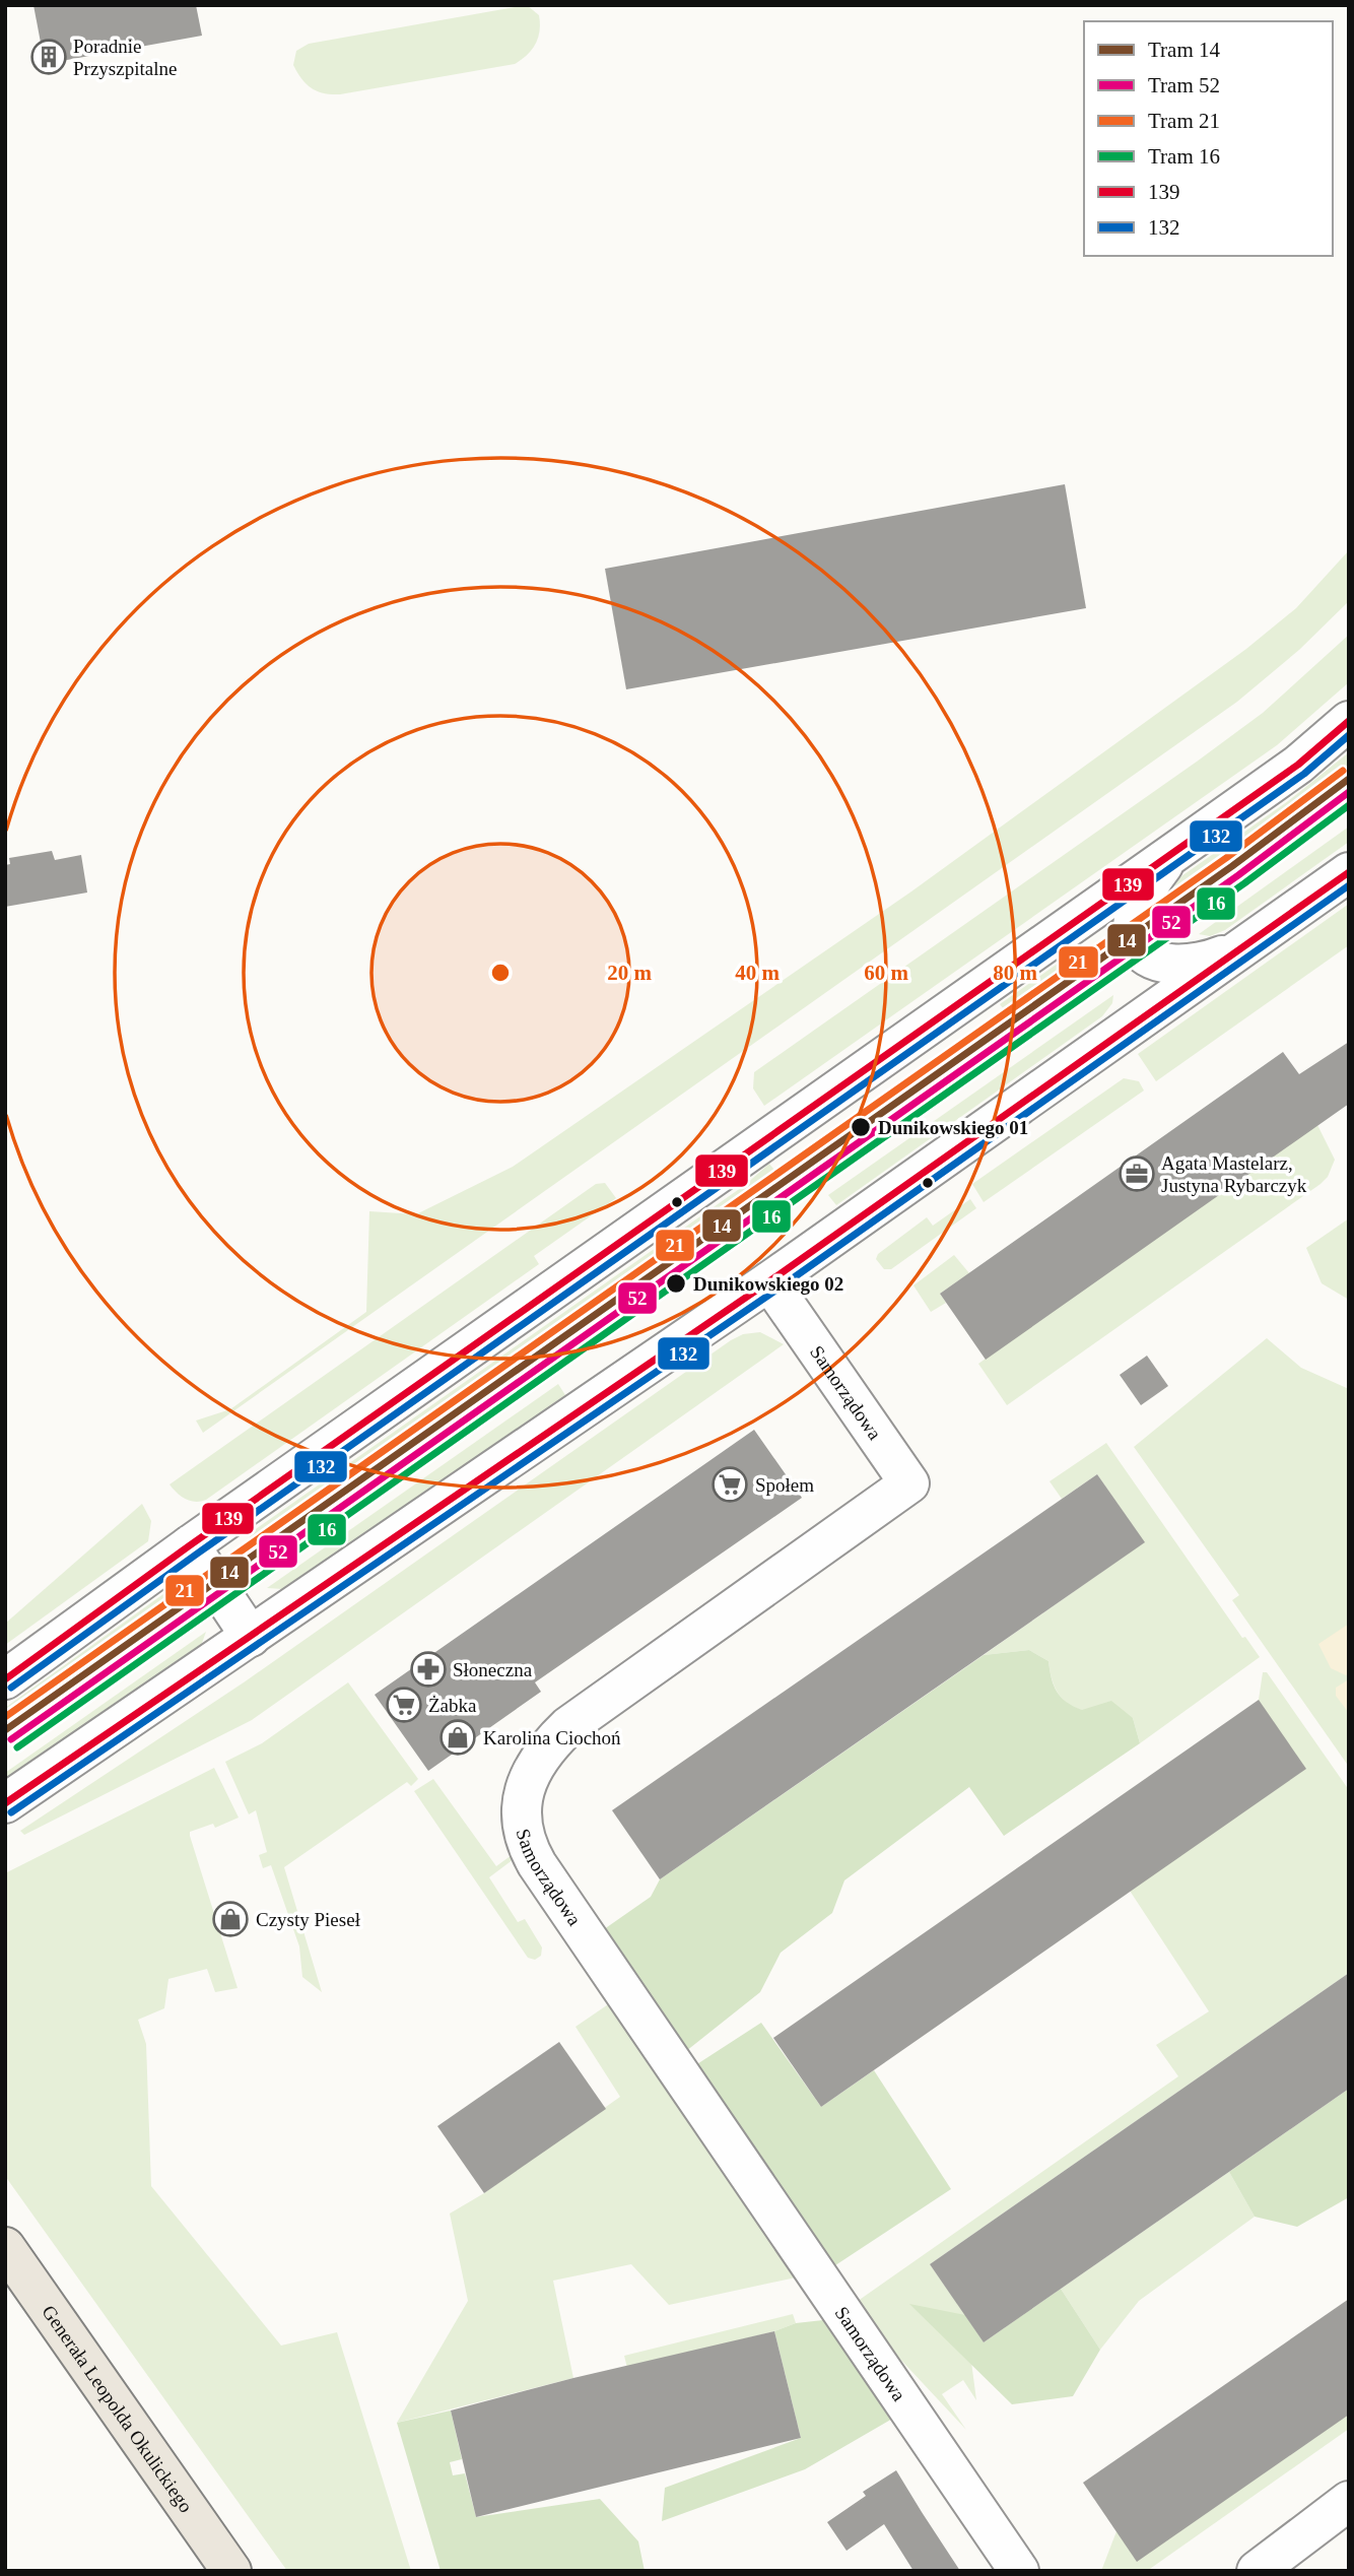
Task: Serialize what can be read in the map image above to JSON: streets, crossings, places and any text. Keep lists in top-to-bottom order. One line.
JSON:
{"streets":{"main road":["Generała Leopolda Okulickiego"],"street":["Samorządowa"]},"places":{"building":["Poradnie Przyszpitalne"],"other":["Dunikowskiego 01","Dunikowskiego 02"],"office":["Agata Mastelarz, Justyna Rybarczyk"],"supermarket":["Społem","Żabka"],"pharmacy":["Słoneczna"],"shop":["Karolina Ciochoń","Czysty Pieseł"]},"lines":["transit line 139","transit line 132","tram line 21","tram line 14","tram line 52","tram line 16"],"legend":["Tram 14","Tram 52","Tram 21","Tram 16","139","132"],"rings":["20 m","40 m","60 m","80 m"]}
